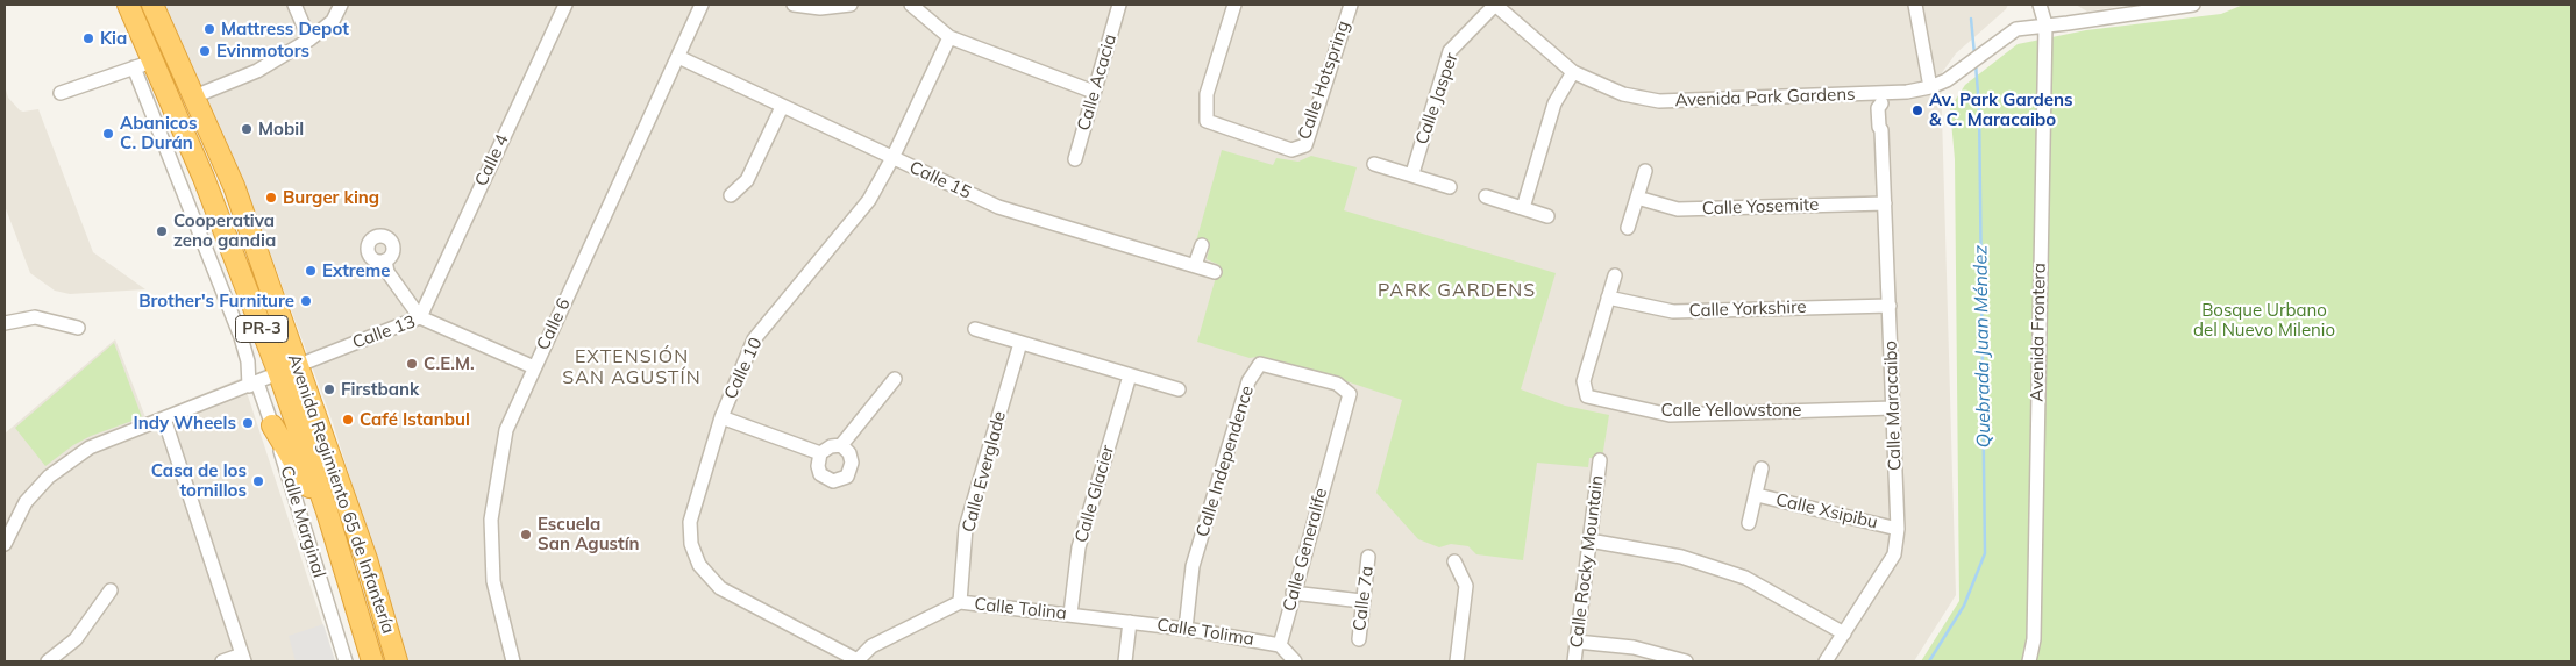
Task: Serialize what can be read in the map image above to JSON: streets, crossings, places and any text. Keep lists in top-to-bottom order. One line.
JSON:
{"streets":{"highway":["PR-3","Avenida Regimiento 65 de Infantería"],"street":["Calle Hotspring","Calle Acacia","Avenida Park Gardens","Calle Jasper","Calle 4","Calle 15","Calle Yosemite","Calle Yorkshire","Calle 6","Calle 13","Avenida Frontera","Calle 10","Calle Maracaibo","Calle Yellowstone","Calle Independence","Calle Everglade","Calle Glacier","Calle Xsipibu","Calle Marginal","Calle Generalife","Calle Rocky Mountain","Calle 7a","Calle Tolina","Calle Tolima"]},"crossings":[["Avenida Park Gardens","Calle Jasper"],["Avenida Park Gardens","Avenida Frontera"],["Avenida Park Gardens","Calle Maracaibo"],["Calle 4","Calle 13"],["Calle 15","Calle 6"],["Calle 15","Calle 10"],["Calle Yosemite","Calle Maracaibo"],["Calle Yorkshire","Calle Maracaibo"],["Calle Yorkshire","Calle Yellowstone"],["Calle 6","Calle 13"],["Calle 13","Avenida Regimiento 65 de Infantería"],["Calle 13","Calle Marginal"],["Calle 10","Calle Tolina"],["Calle Maracaibo","Calle Yellowstone"],["Calle Maracaibo","Calle Xsipibu"],["Calle Independence","Calle Generalife"],["Calle Independence","Calle Tolima"],["Calle Everglade","Calle Tolina"],["Calle Glacier","Calle Tolina"],["Calle Generalife","Calle 7a"],["Calle Generalife","Calle Tolima"],["Calle Tolina","Calle Tolima"]],"districts":["PARK GARDENS","EXTENSIÓN SAN AGUSTÍN"],"water":["Quebrada Juan Méndez"],"parks":["Bosque Urbano del Nuevo Milenio"],"places":["Mattress Depot","Kia","Evinmotors","Av. Park Gardens & C. Maracaibo","Mobil","Abanicos C. Durán","Burger king","Cooperativa zeno gandia","Extreme","Brother's Furniture","C.E.M.","Firstbank","Café Istanbul","Indy Wheels","Casa de los tornillos","Escuela San Agustín"]}
